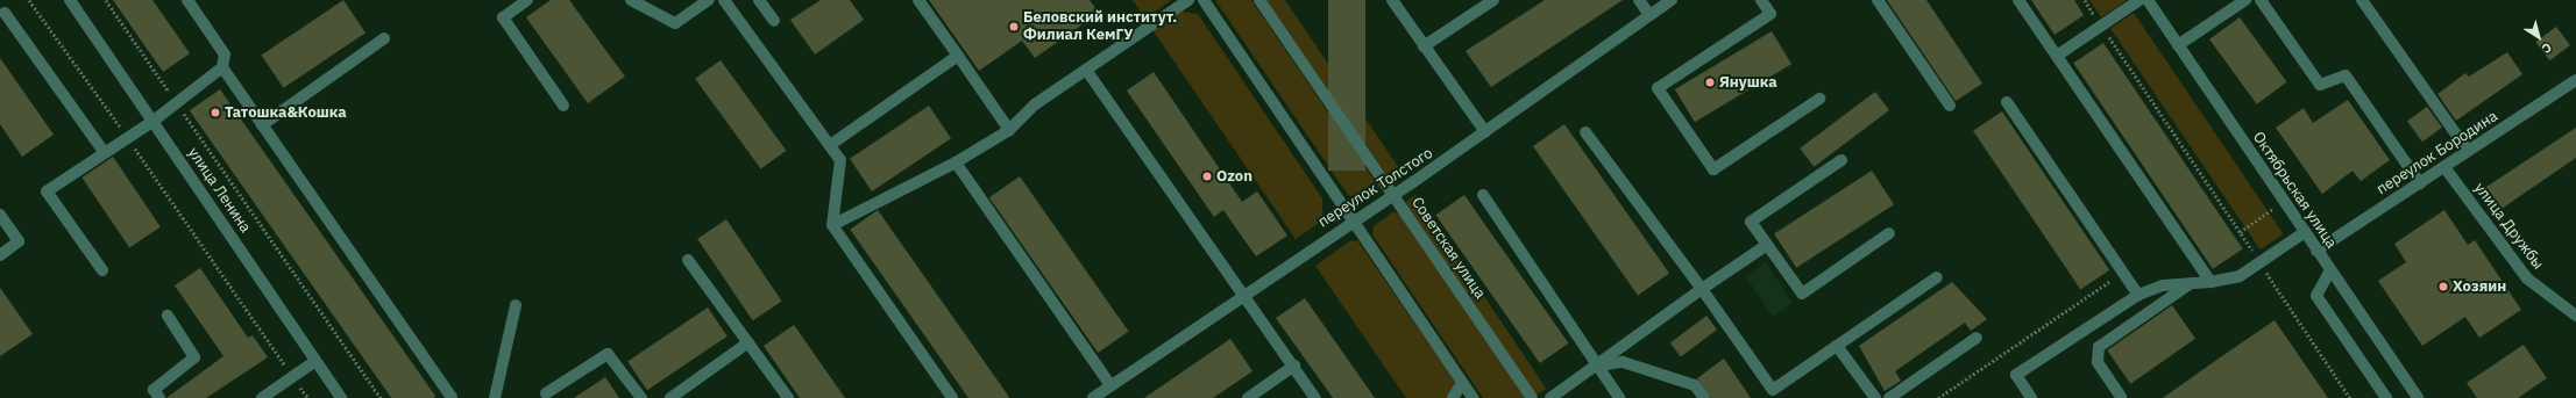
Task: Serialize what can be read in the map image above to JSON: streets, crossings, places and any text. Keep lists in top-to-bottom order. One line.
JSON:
{"streets":{"street":["переулок Бородина","переулок Толстого","улица Ленина","Октябрьская улица","улица Дружбы","Советская улица"]},"crossings":[["переулок Бородина","Октябрьская улица"],["переулок Бородина","улица Дружбы"],["переулок Толстого","Советская улица"]],"places":["Беловский институт. Филиал КемГУ","Янушка","Татошка&Кошка","Ozon","Хозяин"],"north":"bottom right"}
